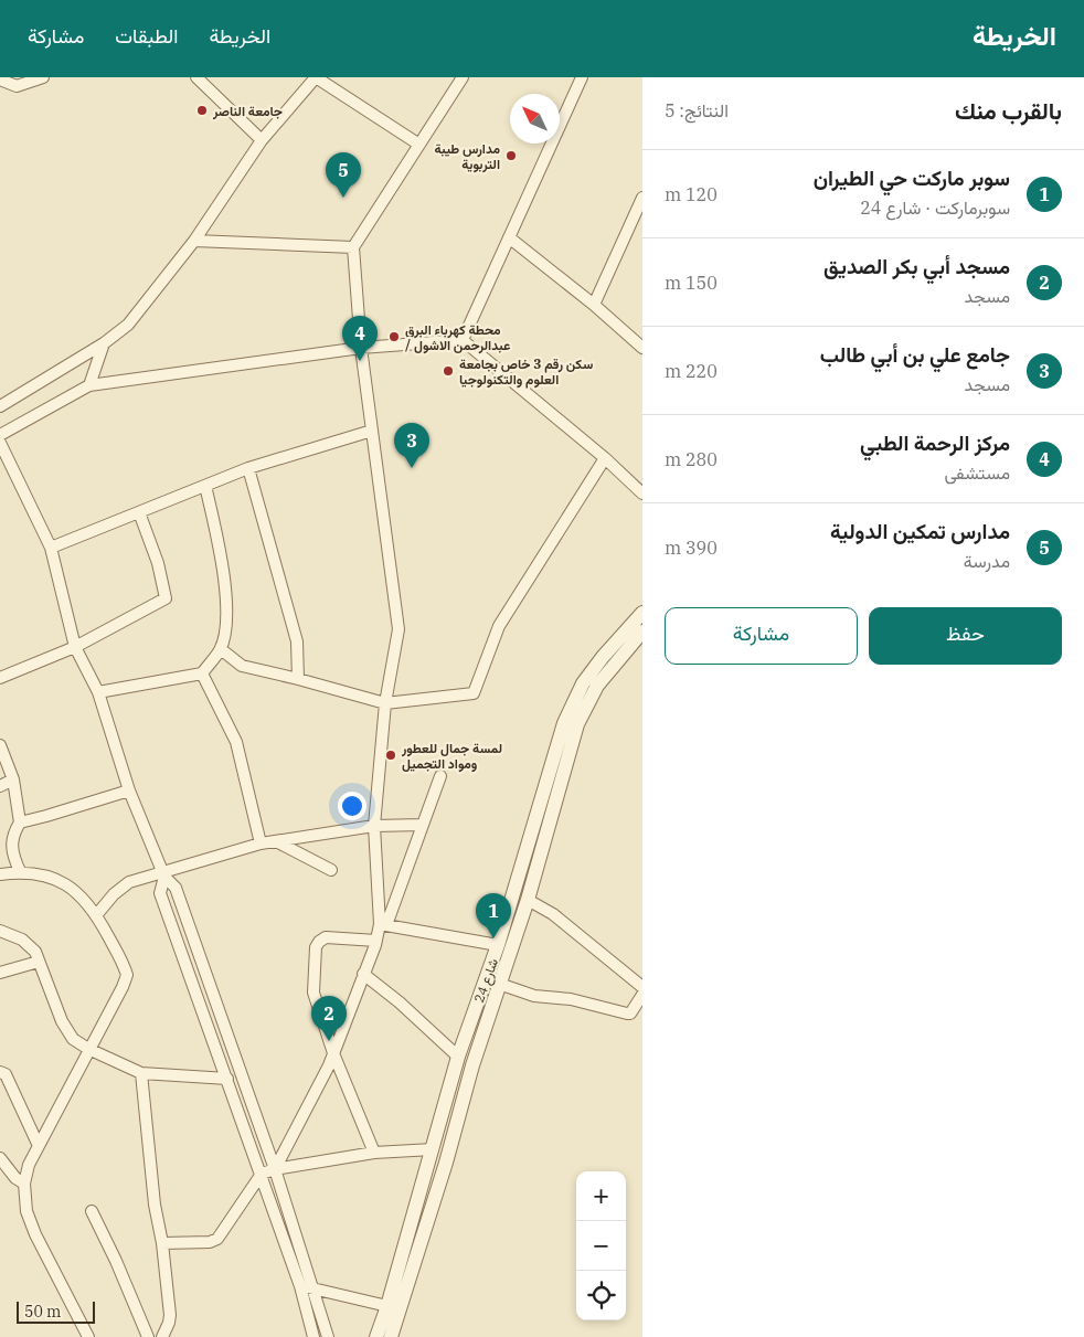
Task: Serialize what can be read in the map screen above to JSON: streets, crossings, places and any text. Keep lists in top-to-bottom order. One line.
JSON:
{"streets":{"street":["شارع 24"]},"places":["جامعة الناصر","مدارس طيبة التربوية","محطة كهرباء البرق / عبدالرحمن الاشول","سكن رقم 3 خاص بجامعة العلوم والتكنولوجيا","لمسة جمال للعطور ومواد التجميل"],"scale_bar":"50 m","north":"top left","page":{"header":"الخريطة","nav":["الخريطة","الطبقات","مشاركة"],"heading":["بالقرب منك","النتائج: 5"],"list":[{"mark":"1","name":"سوبر ماركت حي الطيران","note":"سوبرماركت · شارع 24","value":"120 m"},{"mark":"2","name":"مسجد أبي بكر الصديق","note":"مسجد","value":"150 m"},{"mark":"3","name":"جامع علي بن أبي طالب","note":"مسجد","value":"220 m"},{"mark":"4","name":"مركز الرحمة الطبي","note":"مستشفى","value":"280 m"},{"mark":"5","name":"مدارس تمكين الدولية","note":"مدرسة","value":"390 m"}],"pins":["5","4","3","1","2"],"buttons":["حفظ","مشاركة"],"map_buttons":["+","−"],"scale":"50 m"}}
